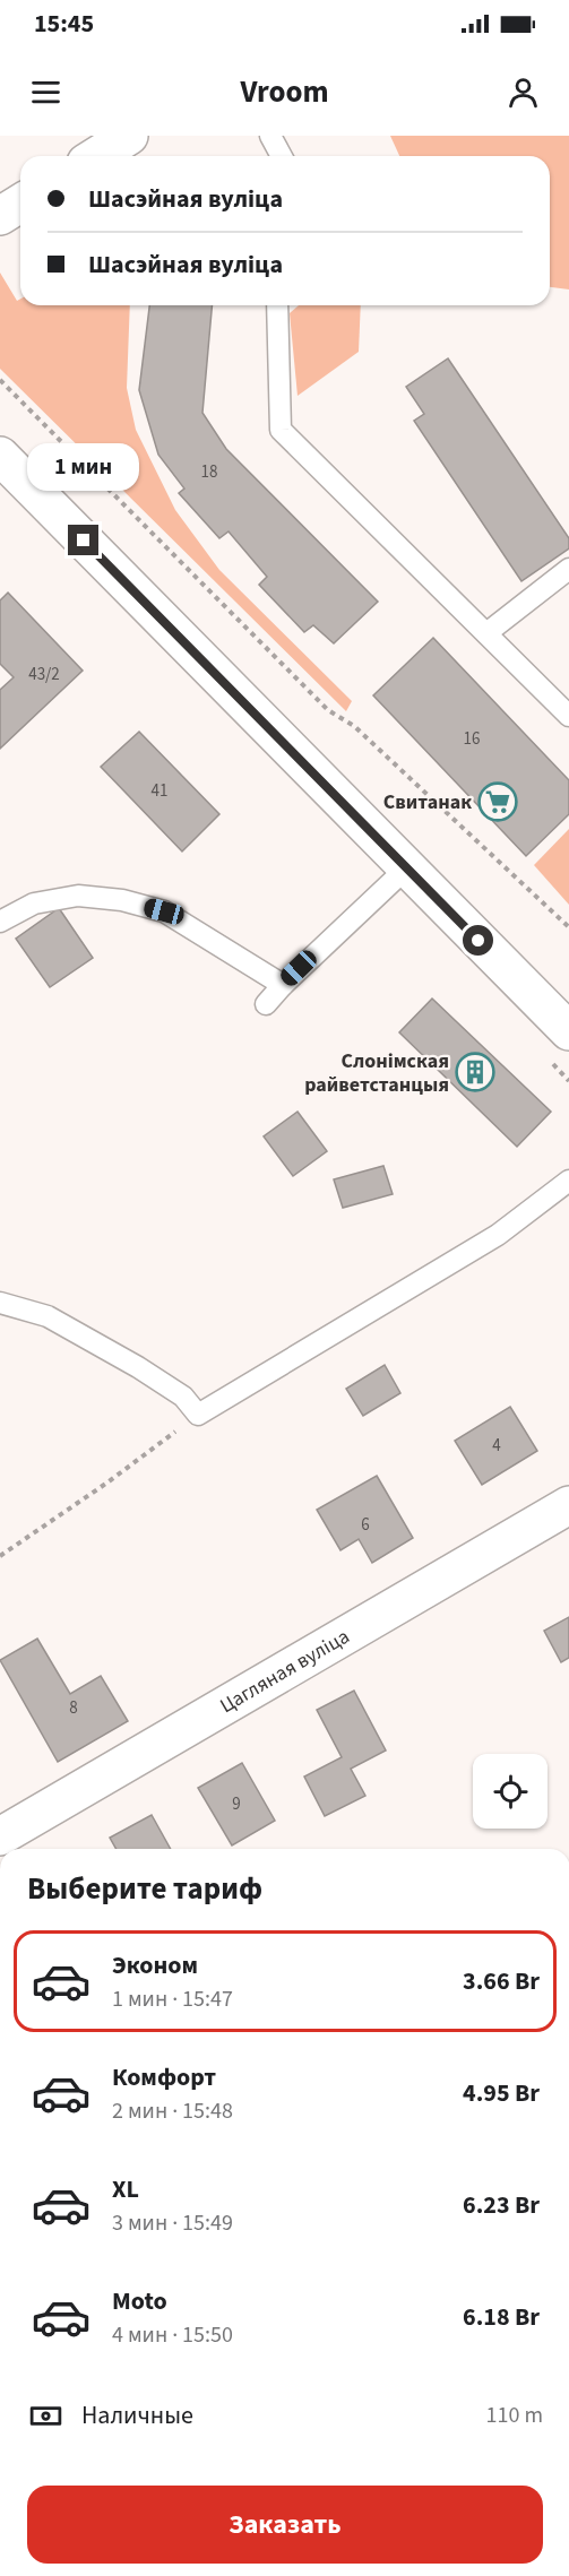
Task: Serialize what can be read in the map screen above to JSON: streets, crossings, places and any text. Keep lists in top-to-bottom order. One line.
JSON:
{"streets":{"main road":["Цагляная вуліца"]},"places":{"supermarket":["Свитанак"],"building":["Слонімская райветстанцыя"]},"house_numbers":["18","43/2","16","41","4","6","8","9"],"page":{"status":"15:45","header":"Vroom","banner":["Шасэйная вуліца","Шасэйная вуліца"],"bubble":"1 мин","heading":"Выберите тариф","list":[{"name":"Эконом","note":"1 мин · 15:47","value":"3.66 Br"},{"name":"Комфорт","note":"2 мин · 15:48","value":"4.95 Br"},{"name":"XL","note":"3 мин · 15:49","value":"6.23 Br"},{"name":"Moto","note":"4 мин · 15:50","value":"6.18 Br"}],"pay":["Наличные","110 m"],"buttons":"Заказать"}}
